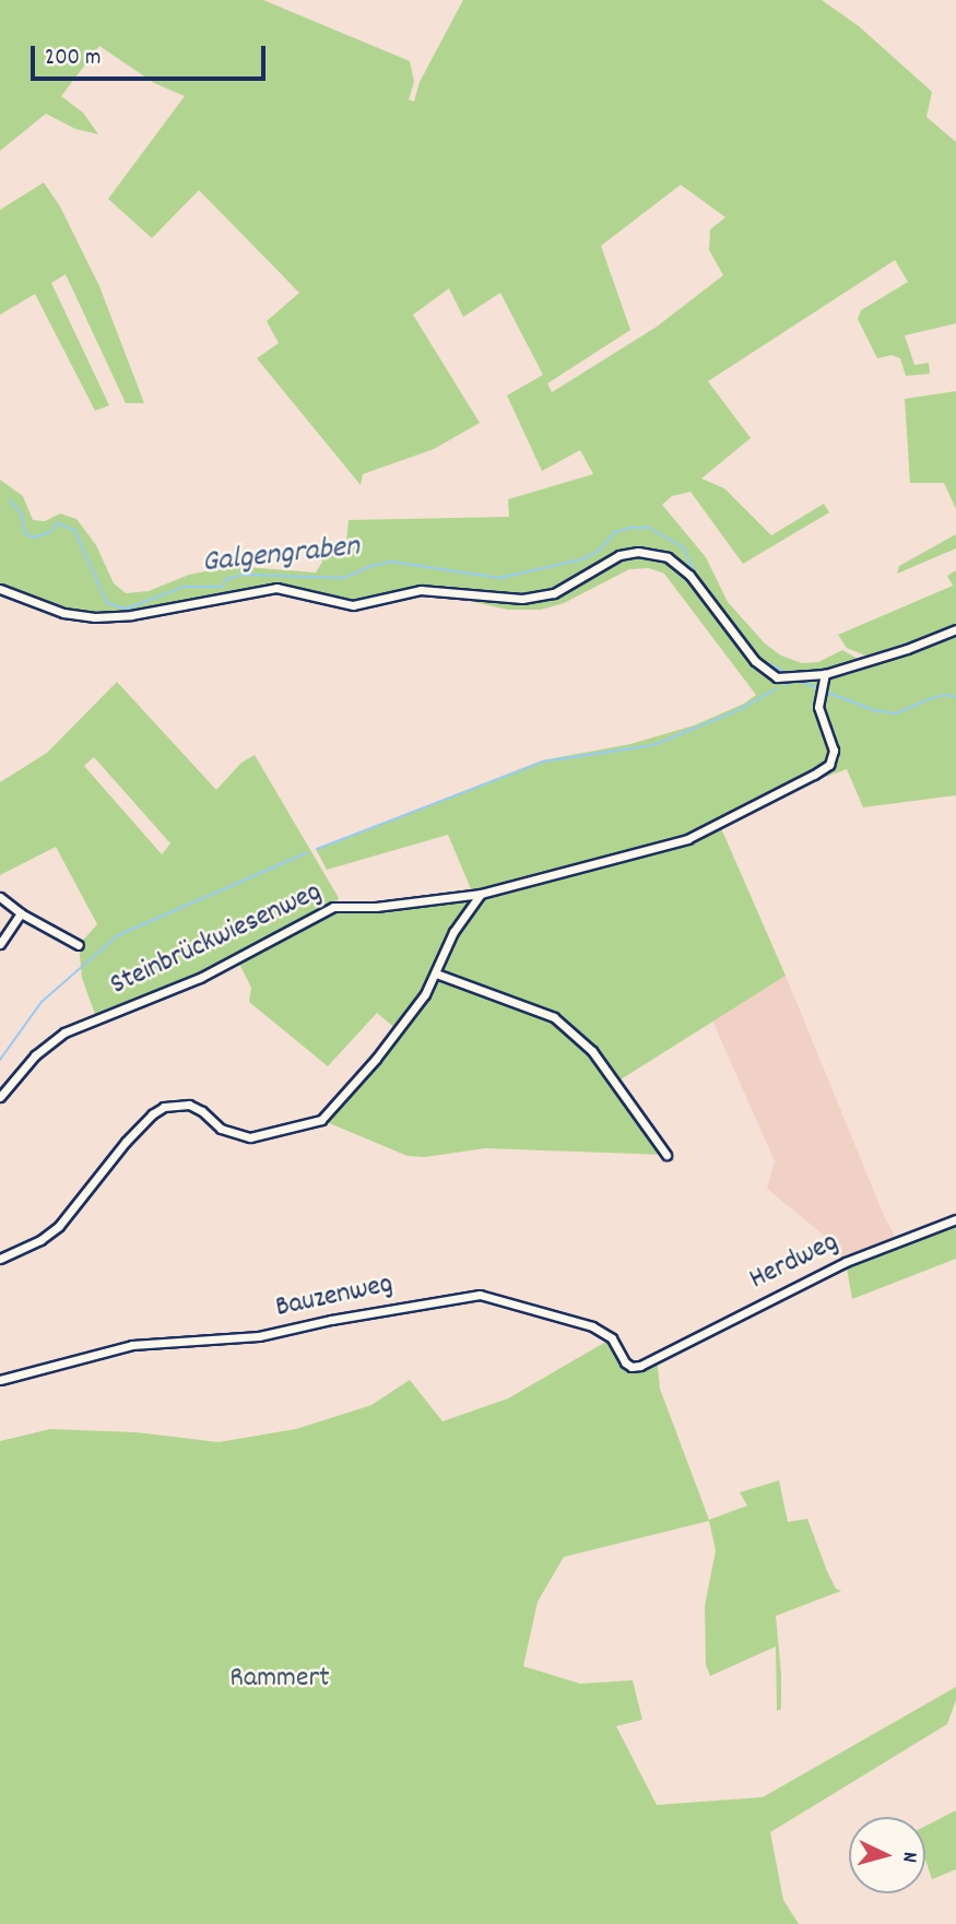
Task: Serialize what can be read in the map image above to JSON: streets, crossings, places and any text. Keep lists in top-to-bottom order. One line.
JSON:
{"streets":{"street":["Steinbrückwiesenweg","Herdweg","Bauzenweg"]},"crossings":[["Herdweg","Bauzenweg"]],"water":["Galgengraben"],"parks":["Rammert"],"scale_bar":"200 m","north":"right"}
